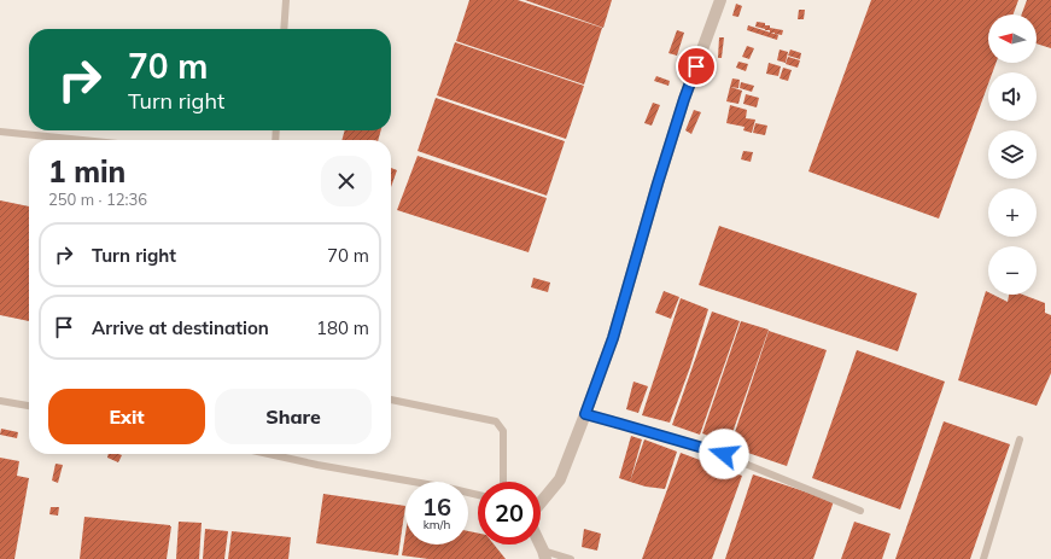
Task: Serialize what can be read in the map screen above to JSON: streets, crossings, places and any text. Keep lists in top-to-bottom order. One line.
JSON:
{"north":"left","page":{"map_buttons":["+","−"],"turn":["70 m","Turn right"],"heading":["1 min","250 m · 12:36"],"list":[{"name":"Turn right","value":"70 m"},{"name":"Arrive at destination","value":"180 m"}],"buttons":["Exit","Share"],"speed":"16 km/h","limit":"20"}}
